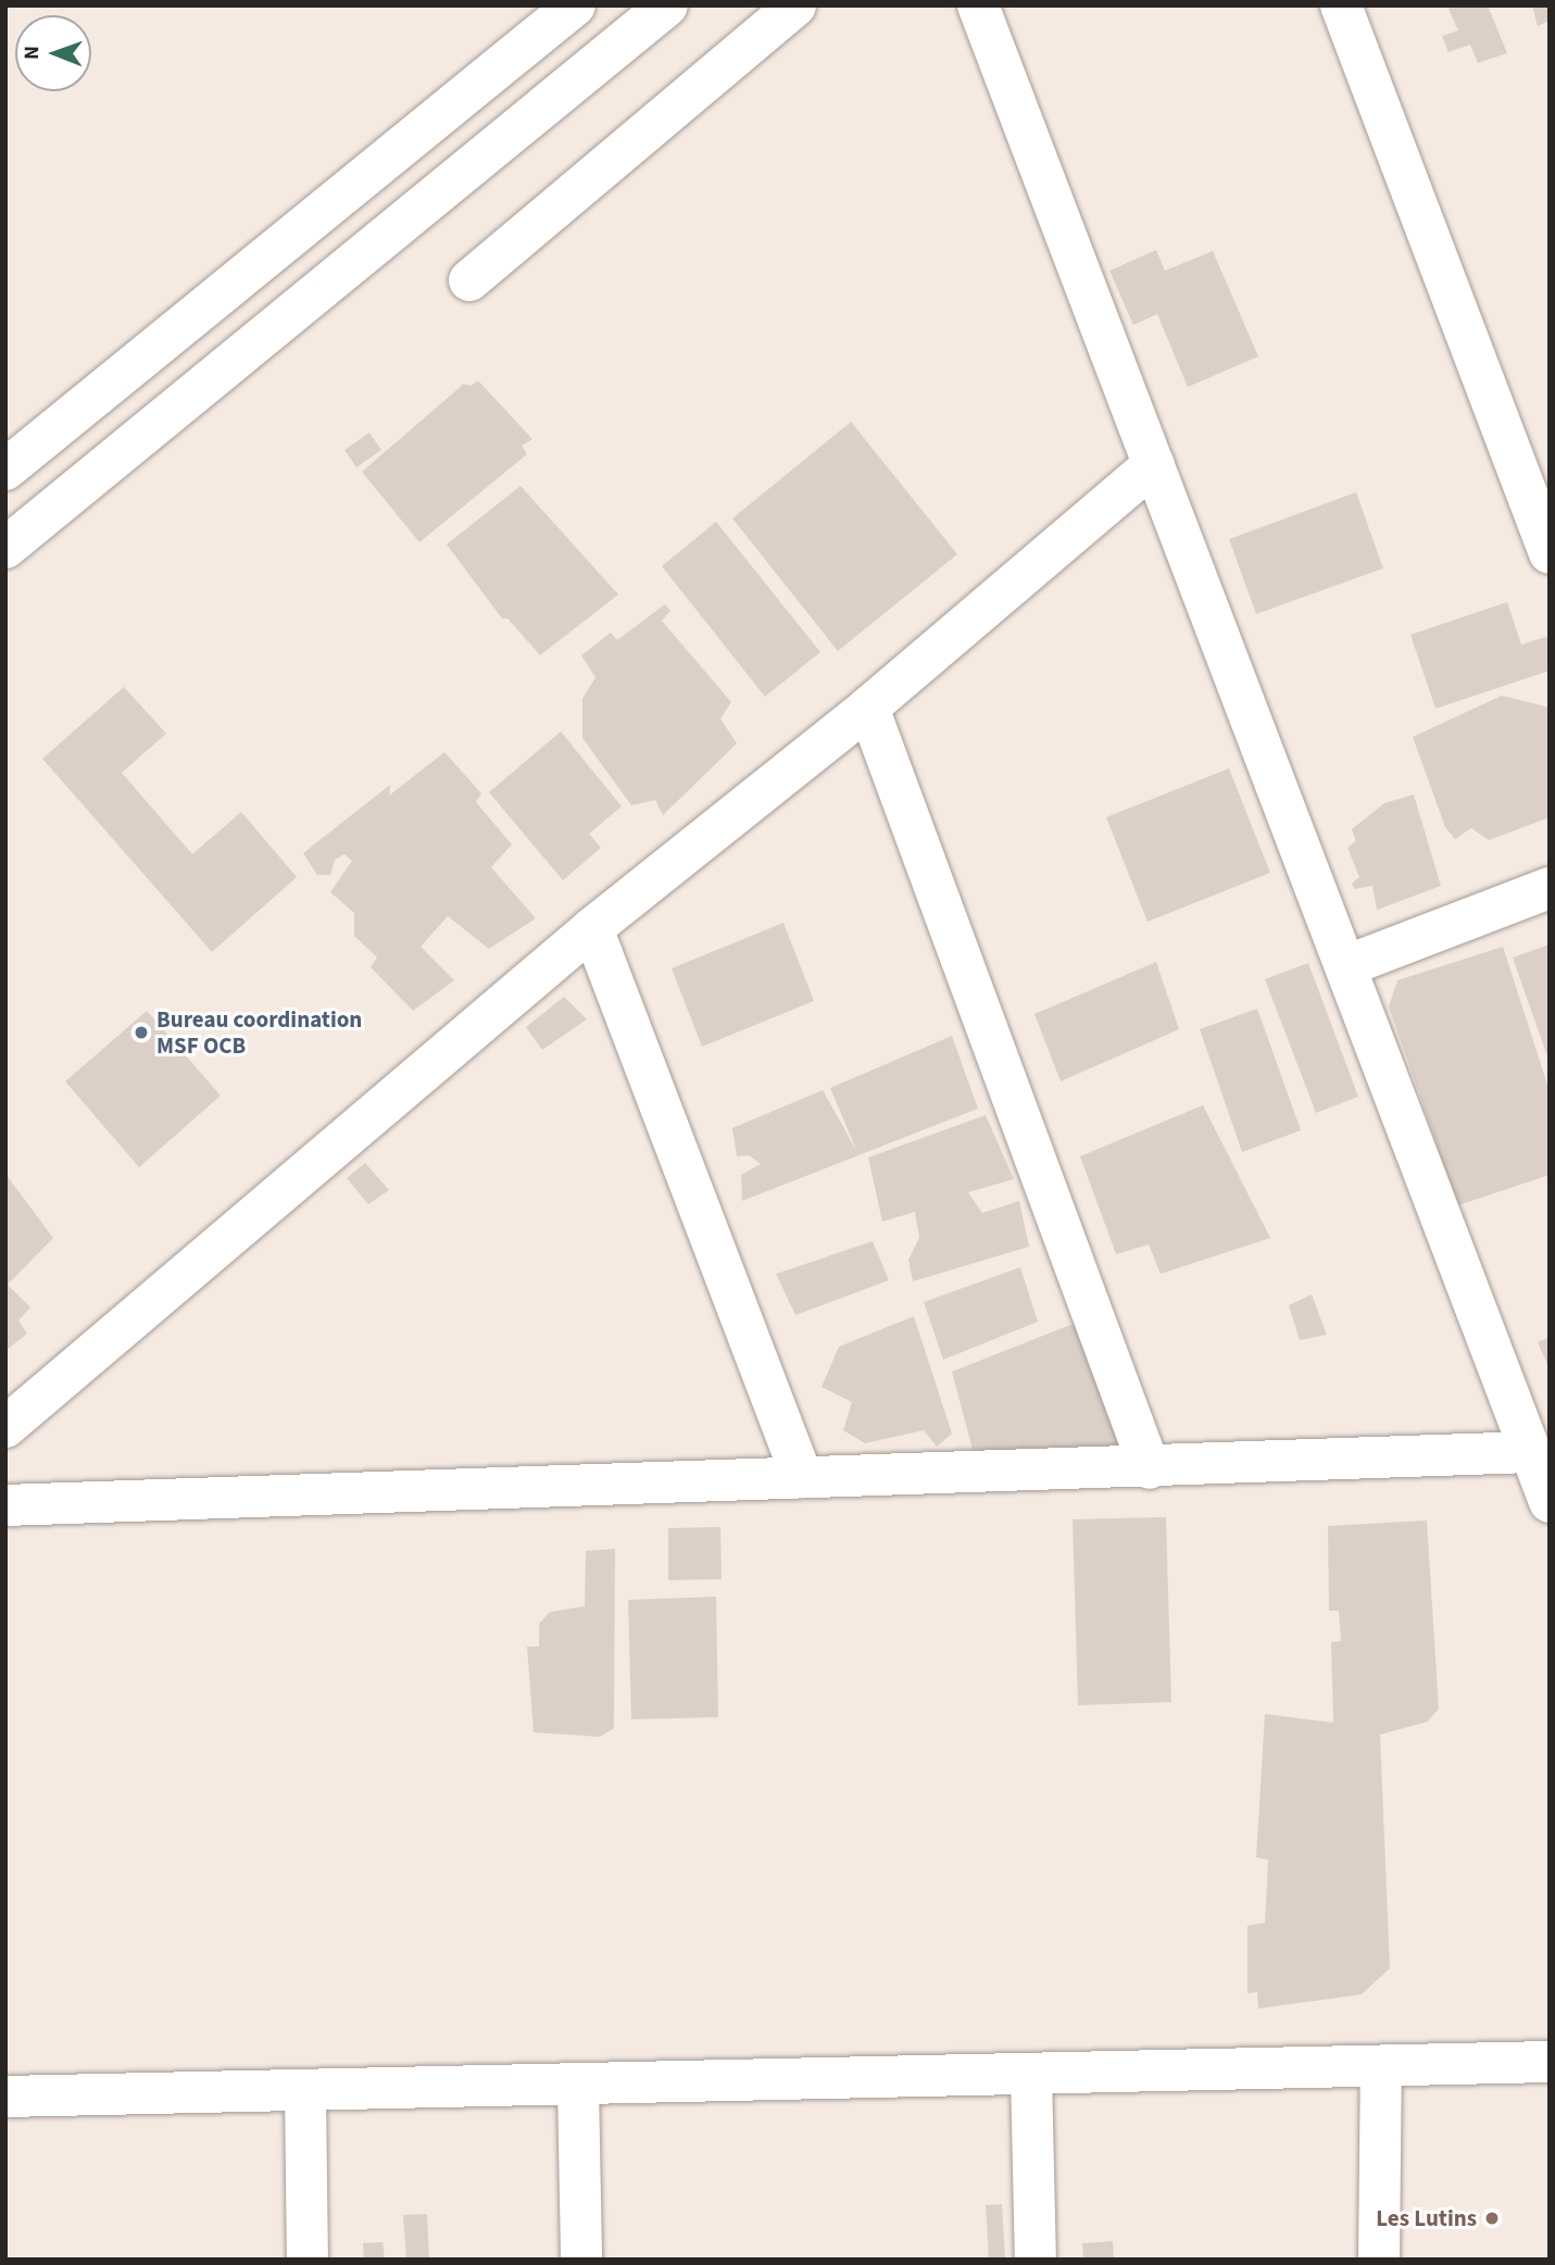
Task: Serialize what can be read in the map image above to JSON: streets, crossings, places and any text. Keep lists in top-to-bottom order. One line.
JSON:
{"places":["Bureau coordination MSF OCB","Les Lutins"],"north":"left"}
